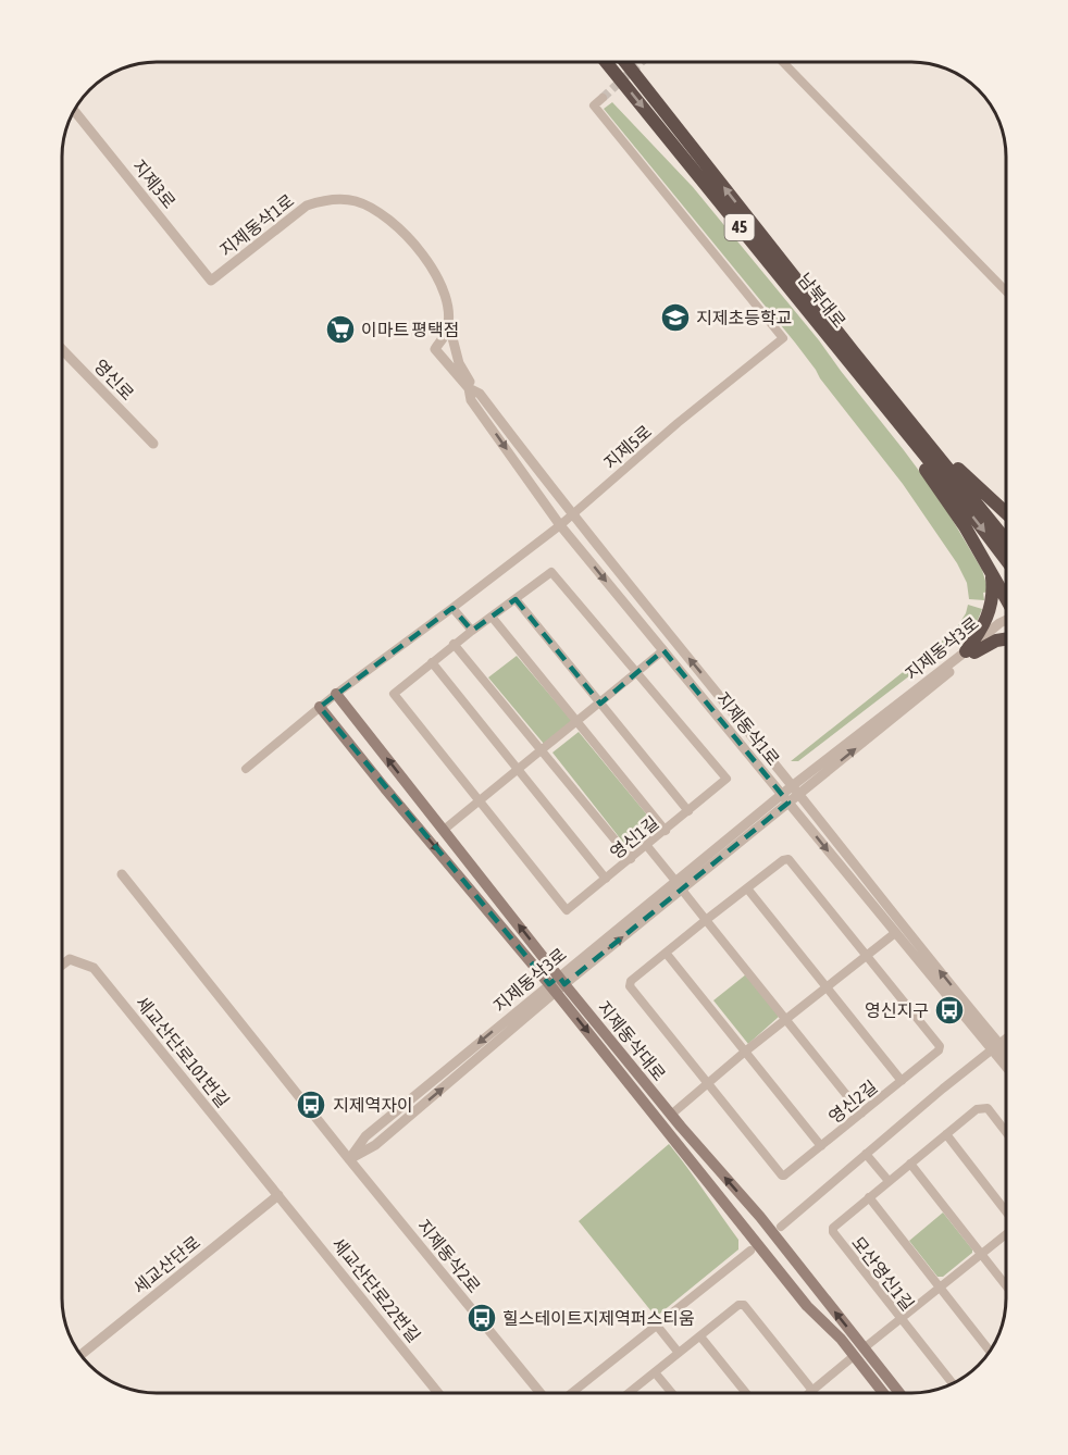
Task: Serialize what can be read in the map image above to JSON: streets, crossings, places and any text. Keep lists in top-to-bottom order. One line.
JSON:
{"streets":{"highway":["45","남북대로"],"main road":["지제동삭대로"],"street":["지제3로","지제동삭1로","영신로","지제5로","지제동삭3로","영신1길","세교산단로101번길","영신2길","지제동삭2로","세교산단로","모산영신1길","세교산단로22번길"]},"crossings":[["지제3로","지제동삭1로"],["지제동삭1로","지제5로"],["지제동삭1로","지제동삭3로"],["지제5로","지제동삭대로"],["지제동삭3로","지제동삭대로"],["지제동삭3로","지제동삭2로"],["세교산단로101번길","세교산단로"],["세교산단로101번길","세교산단로22번길"],["세교산단로","세교산단로22번길"]],"places":{"school or university":["지제초등학교"],"supermarket":["이마트 평택점"],"bus stop":["영신지구","지제역자이","힐스테이트지제역퍼스티움"]}}
